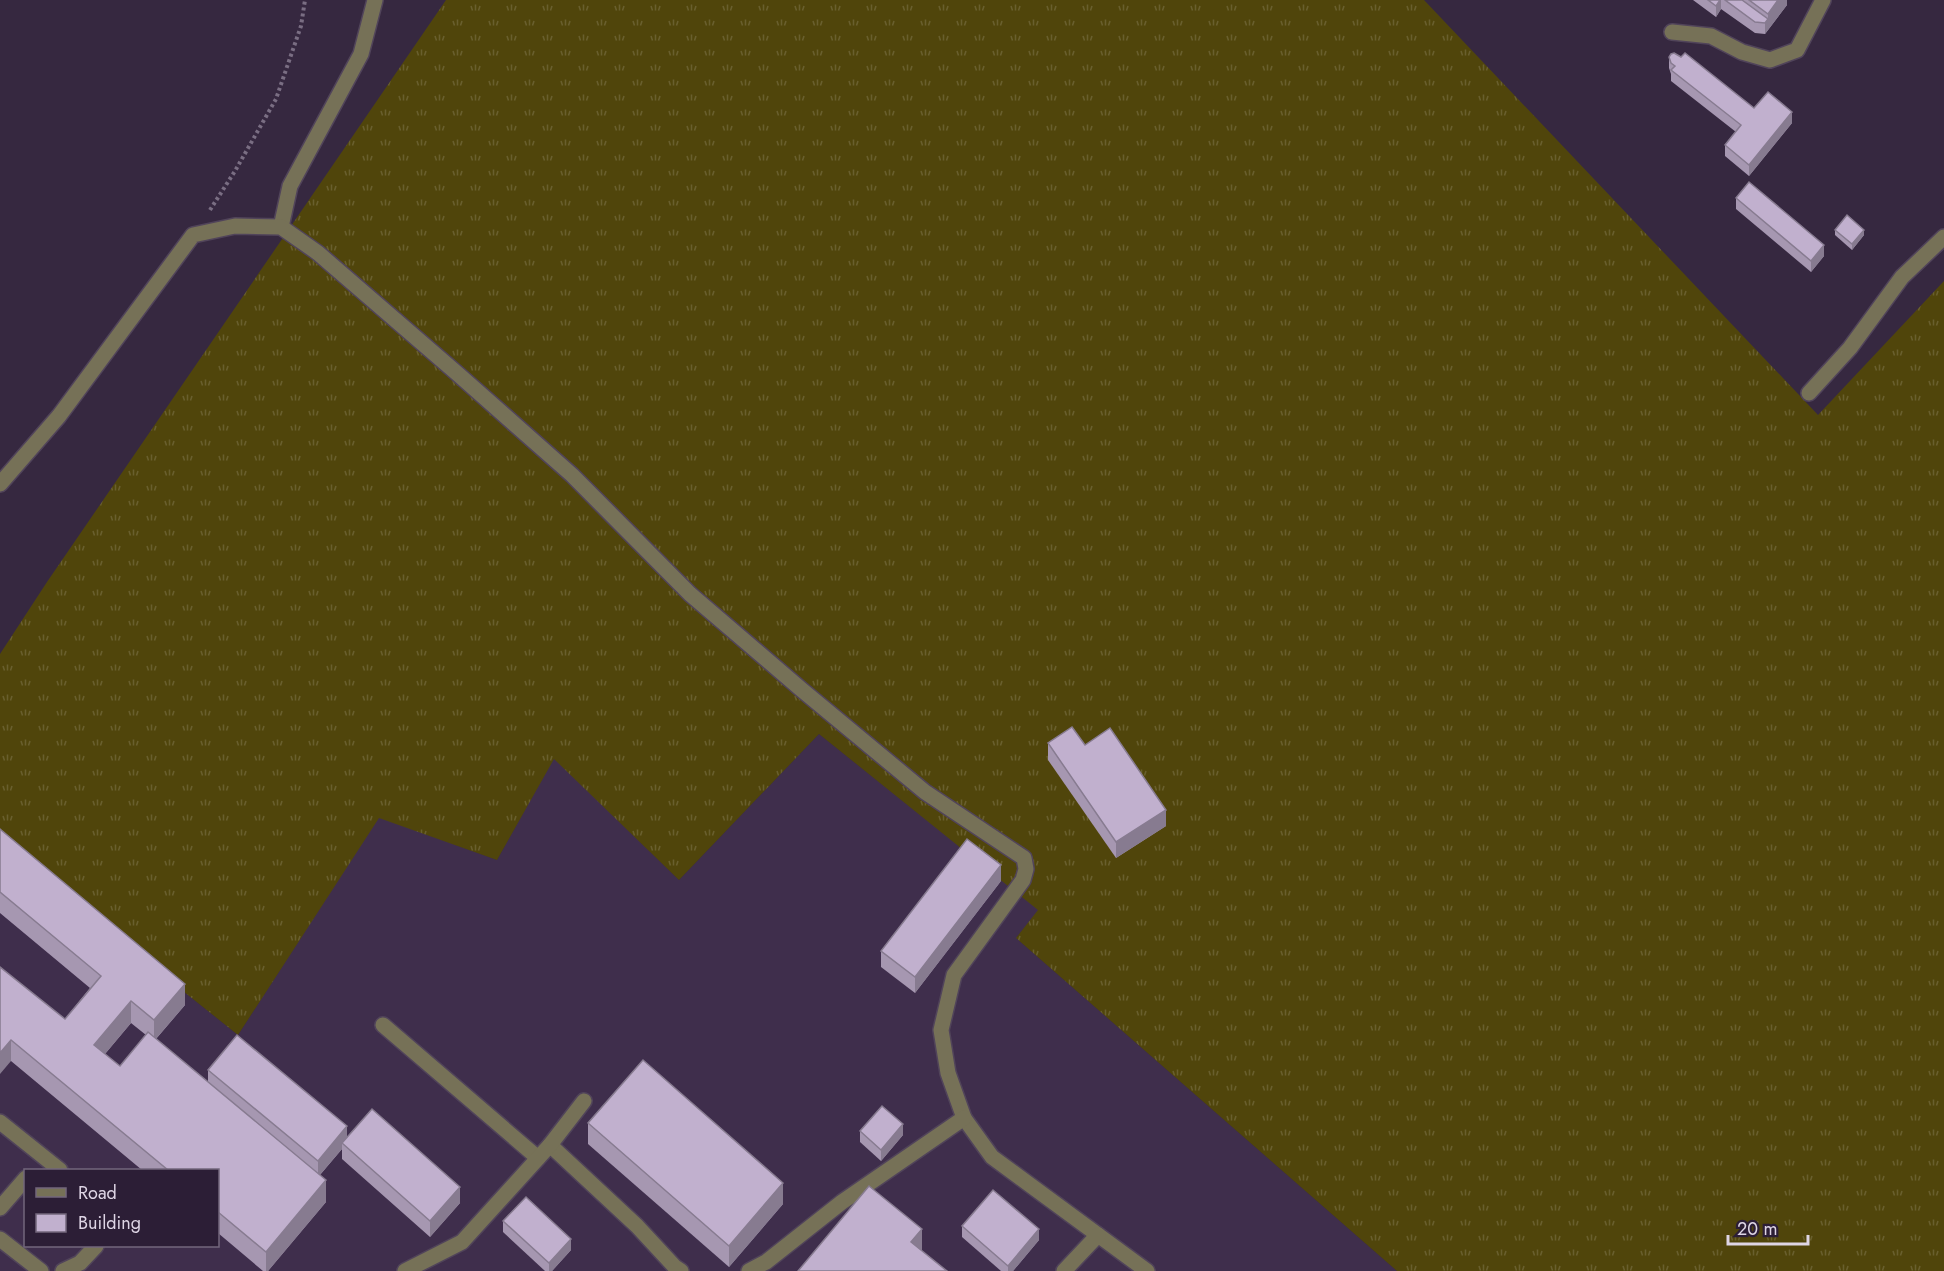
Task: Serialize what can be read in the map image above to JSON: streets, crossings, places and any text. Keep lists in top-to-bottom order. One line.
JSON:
{"legend":["Road","Building"],"scale_bar":"20 m"}
